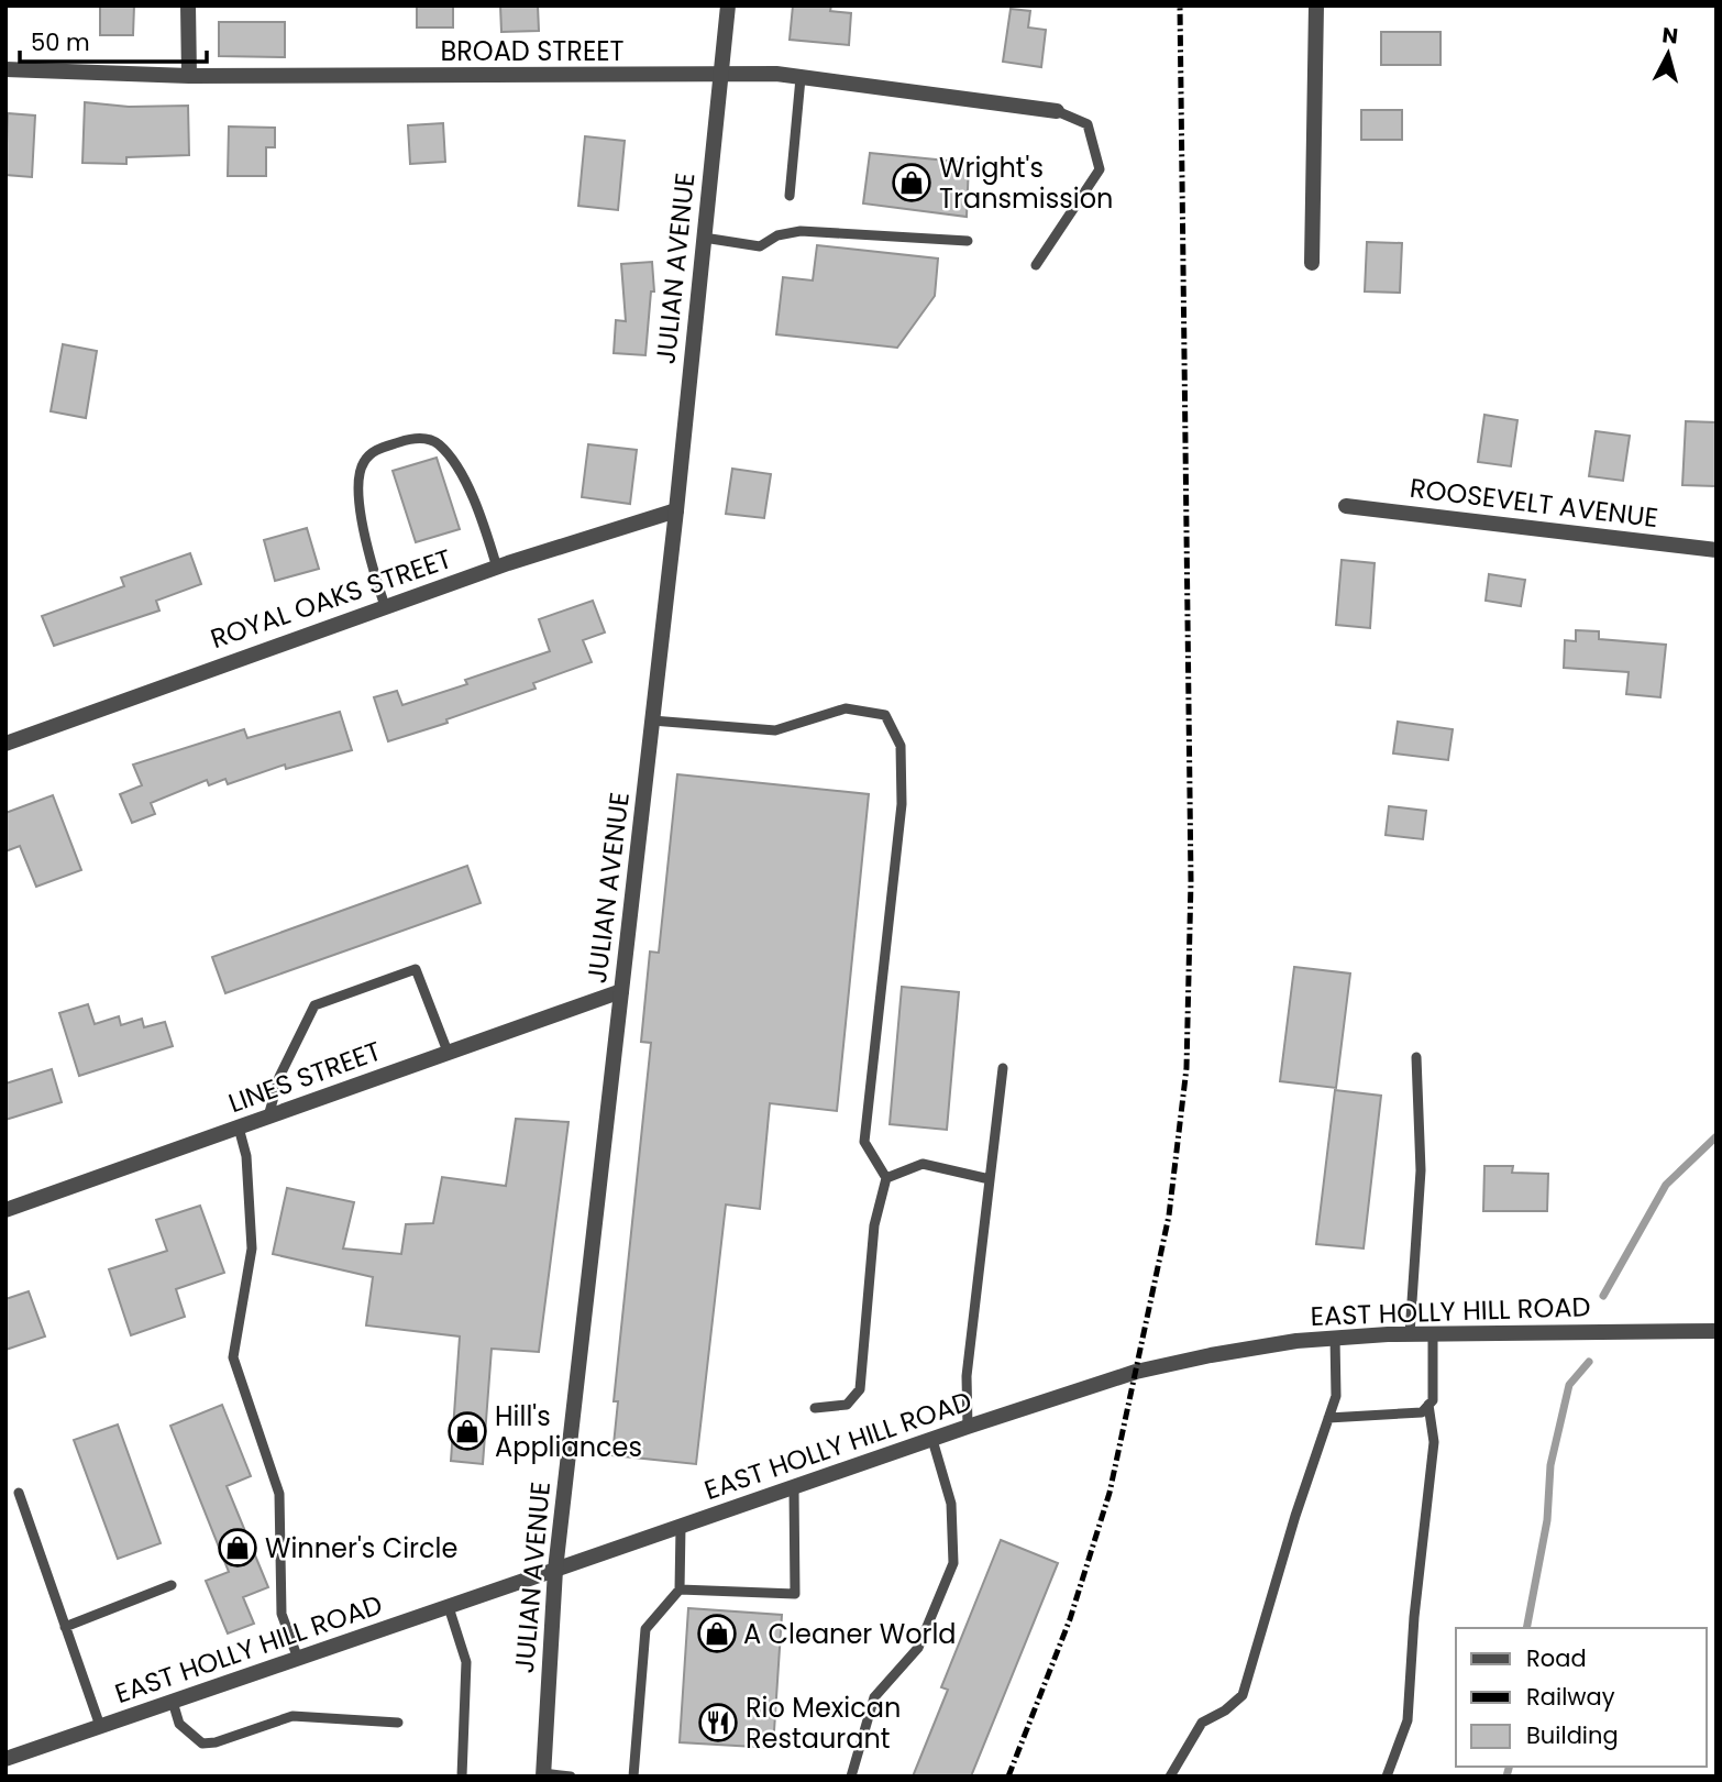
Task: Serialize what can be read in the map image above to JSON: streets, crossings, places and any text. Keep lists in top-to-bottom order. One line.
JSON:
{"streets":{"street":["BROAD STREET","JULIAN AVENUE","ROOSEVELT AVENUE","ROYAL OAKS STREET","LINES STREET","EAST HOLLY HILL ROAD"]},"crossings":[["BROAD STREET","JULIAN AVENUE"],["JULIAN AVENUE","ROYAL OAKS STREET"],["JULIAN AVENUE","LINES STREET"],["JULIAN AVENUE","EAST HOLLY HILL ROAD"]],"places":{"shop":["Wright's Transmission","Hill's Appliances","Winner's Circle","A Cleaner World"],"restaurant":["Rio Mexican Restaurant"]},"legend":["Road","Railway","Building"],"scale_bar":"50 m","north":"top"}
